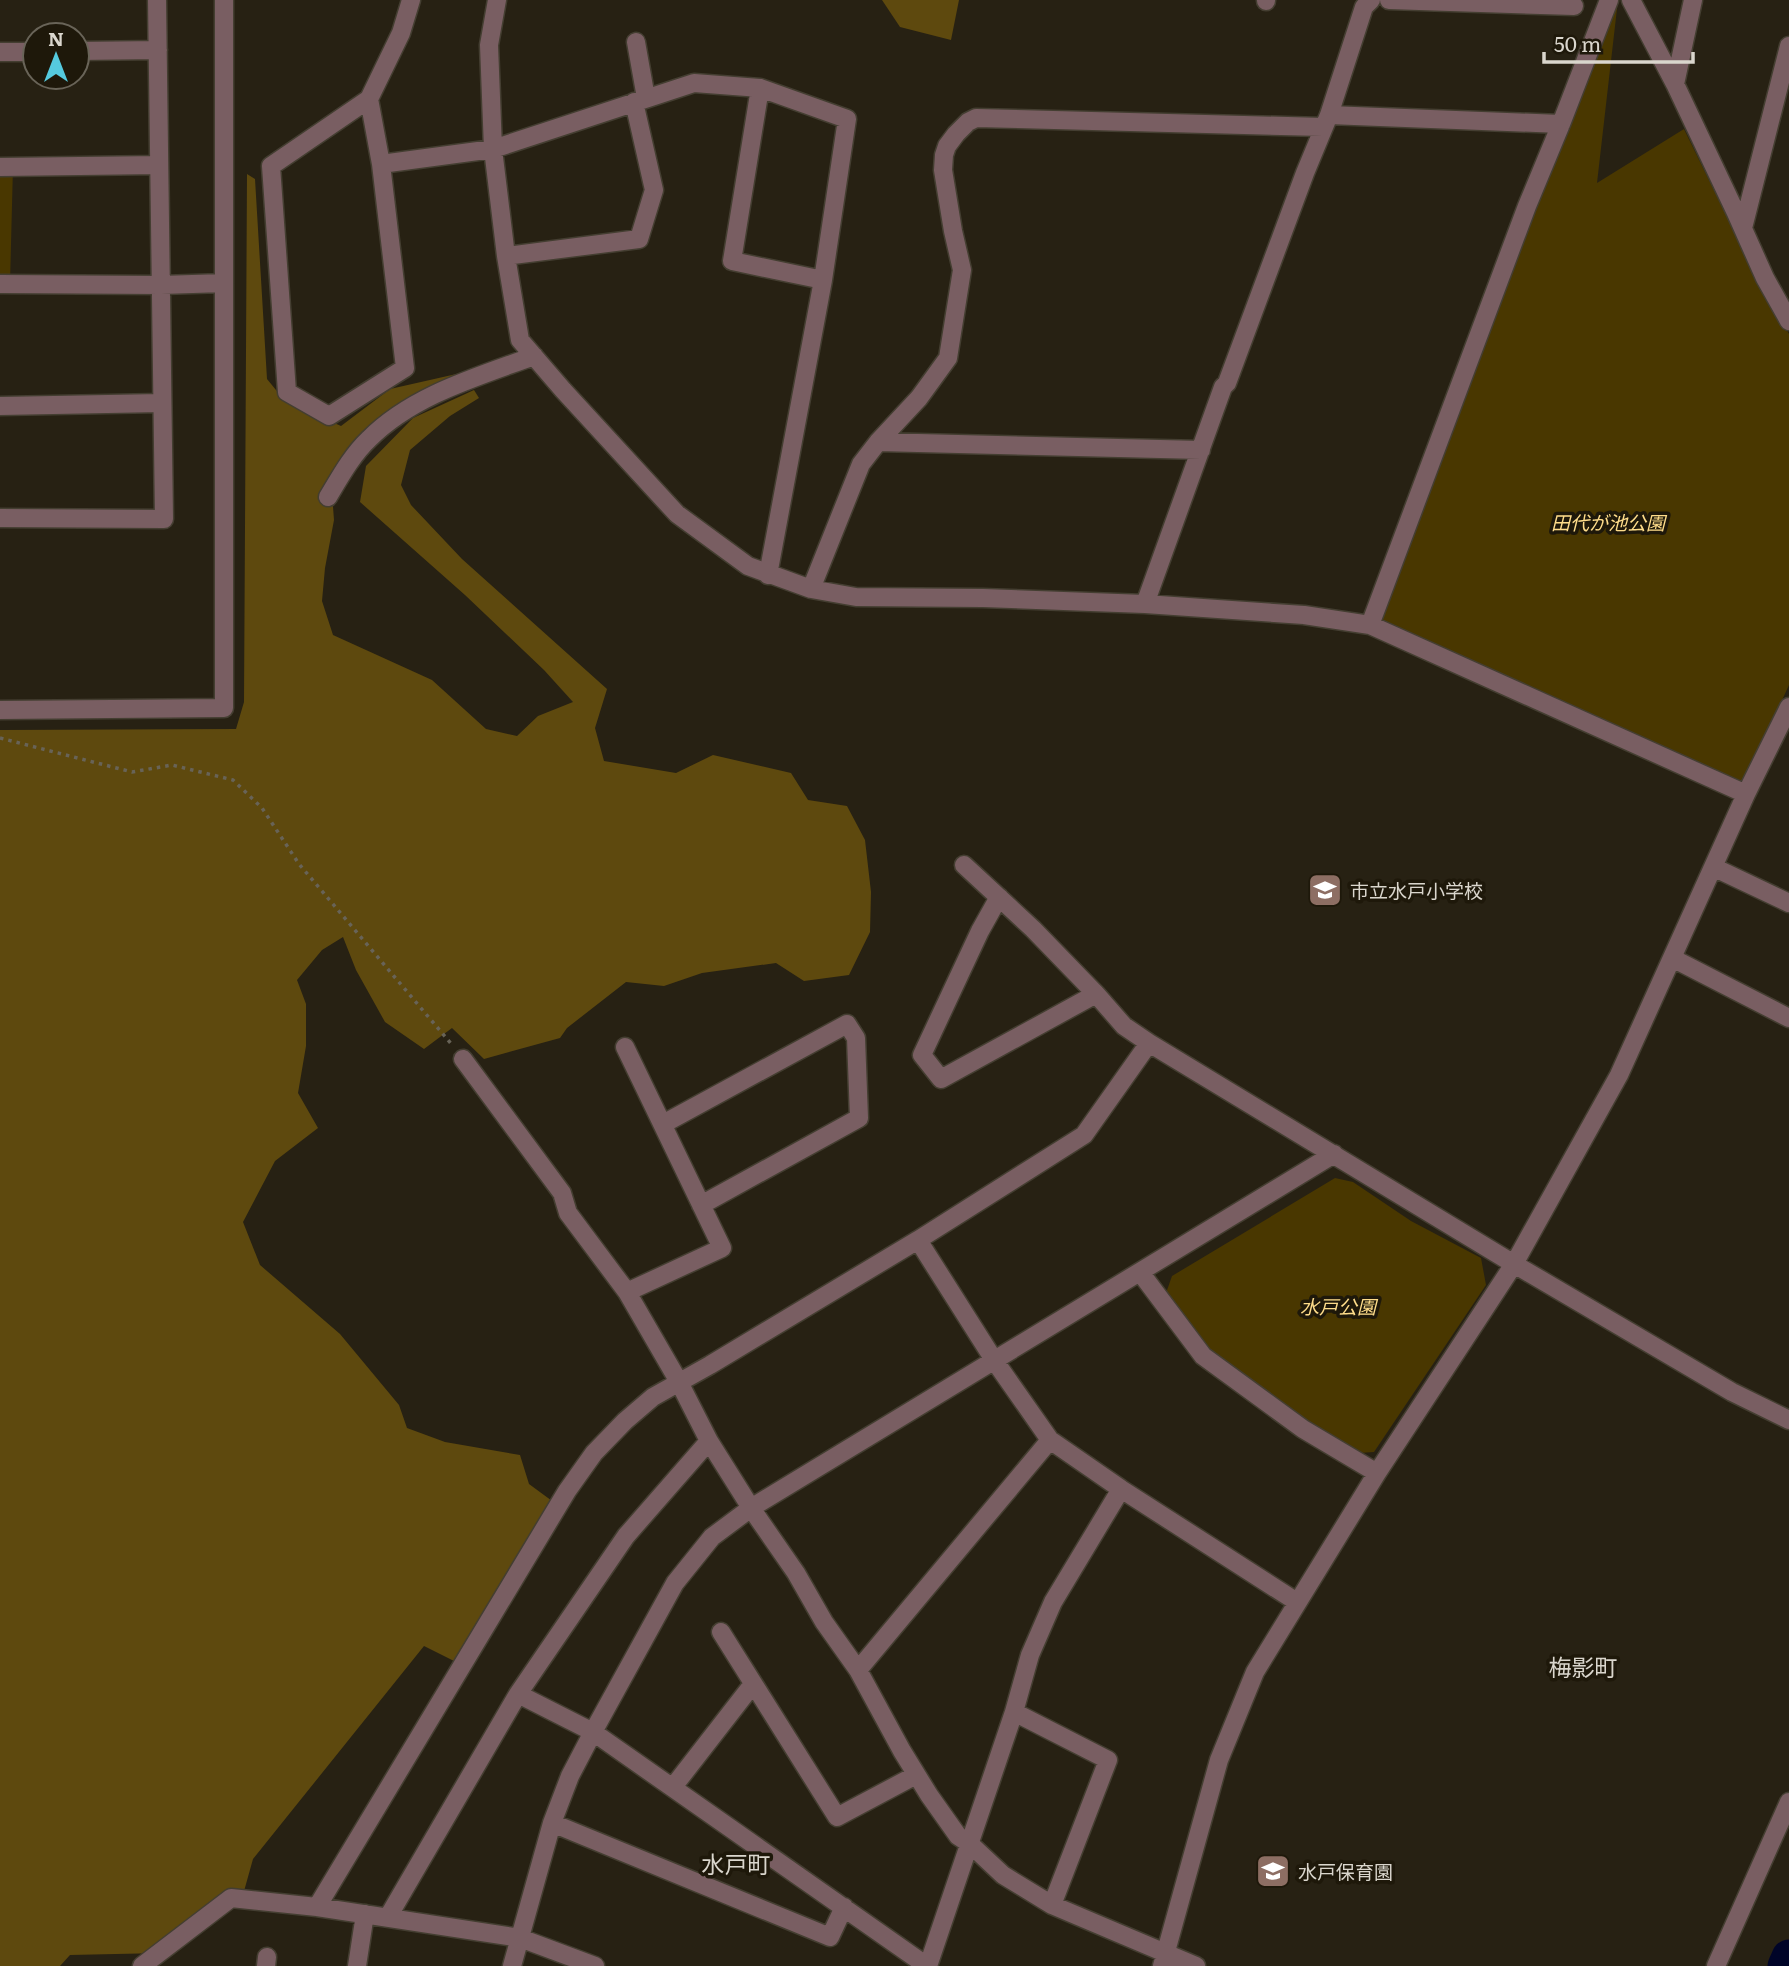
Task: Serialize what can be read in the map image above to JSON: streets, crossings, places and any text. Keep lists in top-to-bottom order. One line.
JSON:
{"districts":["梅影町","水戸町"],"parks":["田代が池公園","水戸公園"],"places":{"school or university":["市立水戸小学校","水戸保育園"]},"scale_bar":"50 m","north":"top"}
